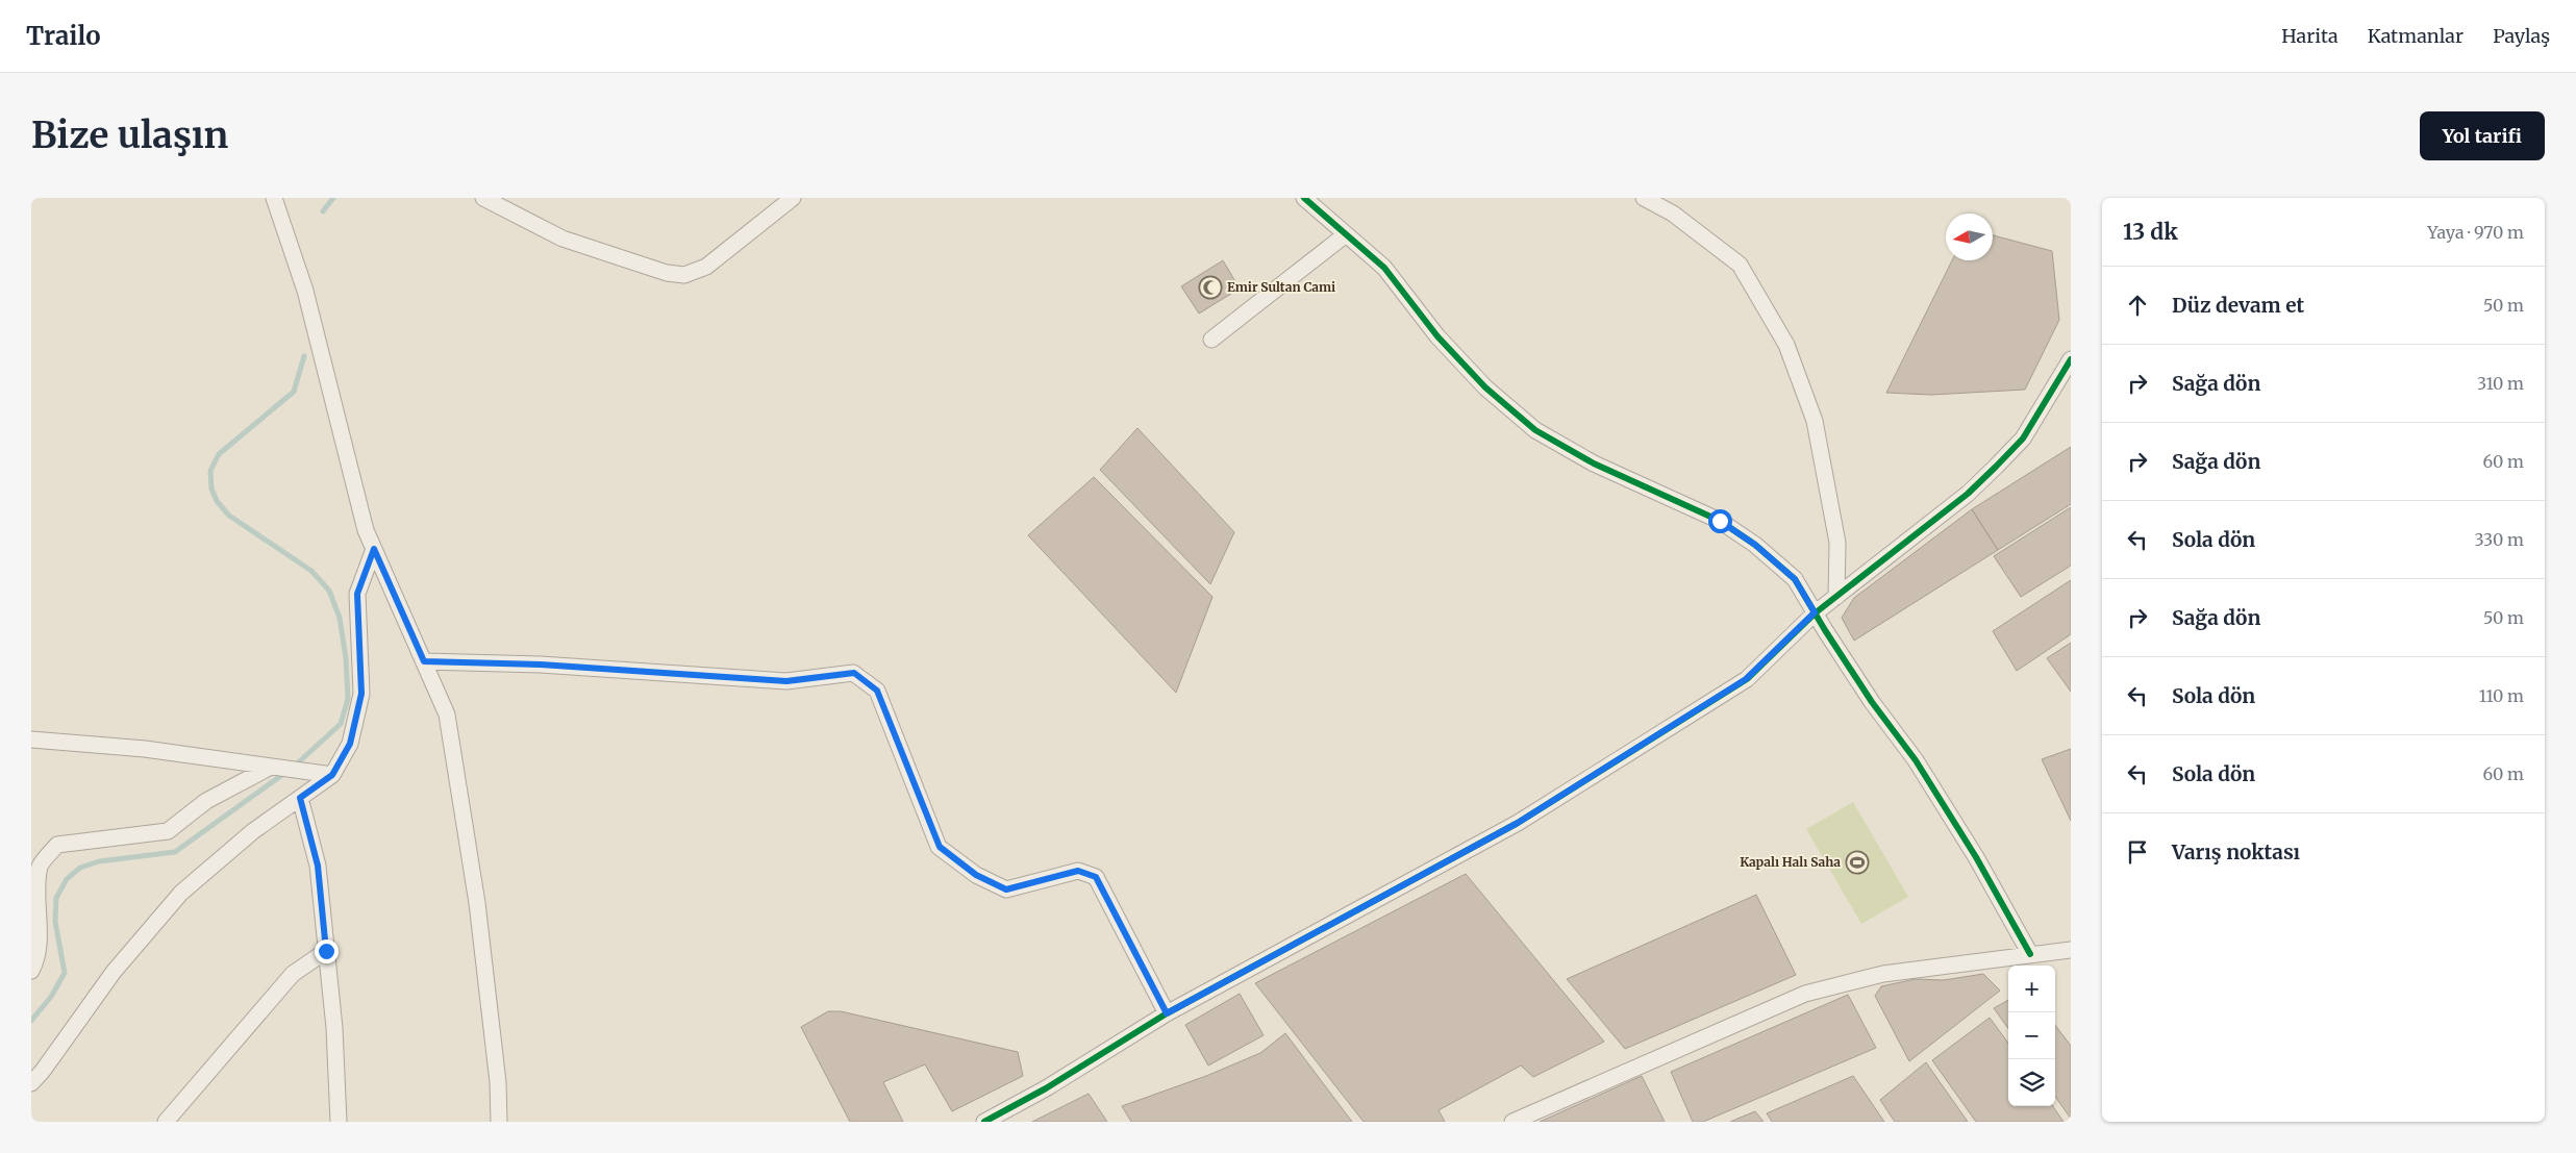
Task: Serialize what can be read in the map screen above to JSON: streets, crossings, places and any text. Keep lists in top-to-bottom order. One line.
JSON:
{"places":{"mosque":["Emir Sultan Cami"],"sports":["Kapalı Halı Saha"]},"north":"left","page":{"header":"Trailo","nav":["Harita","Katmanlar","Paylaş"],"buttons":"Yol tarifi","title":"Bize ulaşın","heading":["13 dk","Yaya · 970 m"],"list":[["Düz devam et","50 m"],["Sağa dön","310 m"],["Sağa dön","60 m"],["Sola dön","330 m"],["Sağa dön","50 m"],["Sola dön","110 m"],["Sola dön","60 m"],"Varış noktası"],"map_buttons":["+","−"]}}
